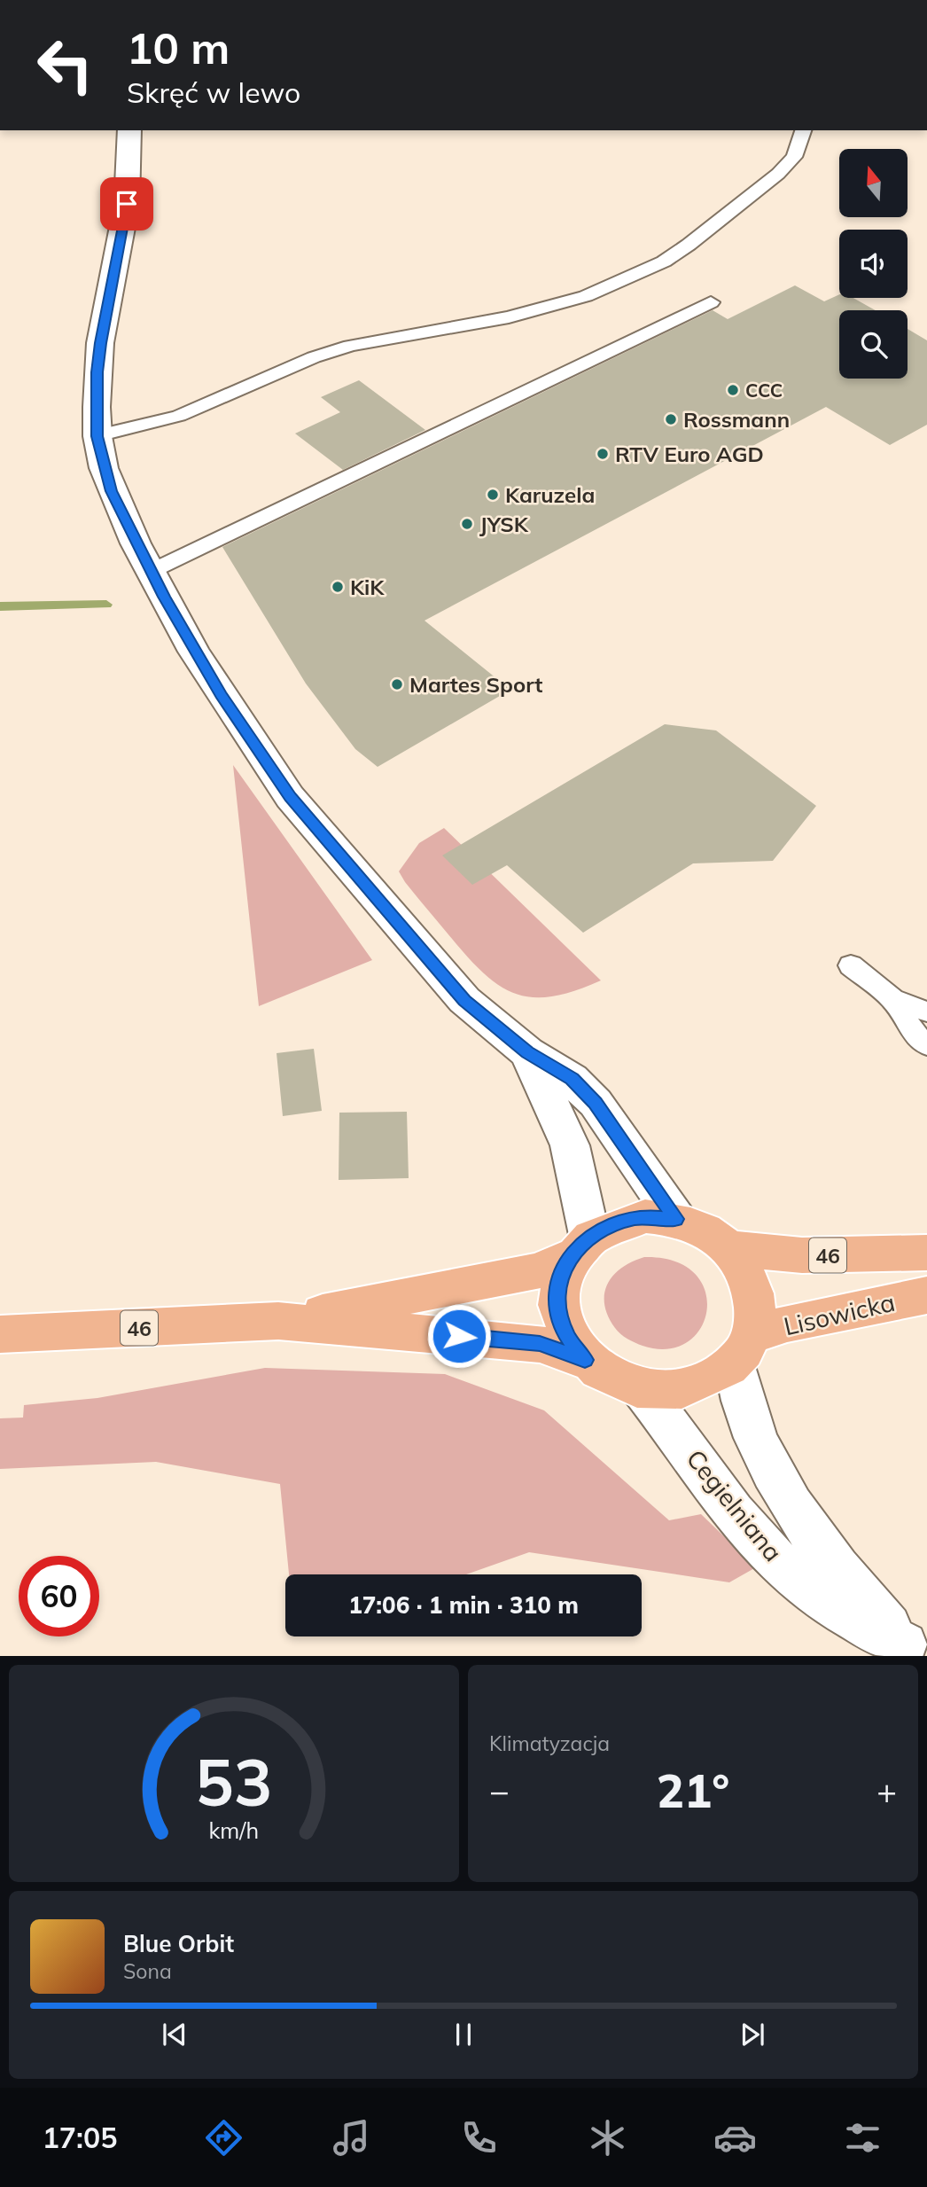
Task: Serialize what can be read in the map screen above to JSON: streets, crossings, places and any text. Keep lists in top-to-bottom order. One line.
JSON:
{"streets":{"main road":["46","Lisowicka"],"street":["Cegielniana"]},"crossings":[["46","Lisowicka"],["46","Cegielniana"],["Lisowicka","Cegielniana"]],"places":["CCC","Rossmann","RTV Euro AGD","Karuzela","JYSK","KiK","Martes Sport"],"north":"top","page":{"turn":["10 m","Skręć w lewo"],"limit":"60","trip":"17:06 · 1 min · 310 m","tile":"Klimatyzacja","heat":["−","21°","+"],"song":["Blue Orbit","Sona"],"tabs":"17:05","gauge":["53","km/h"]}}
